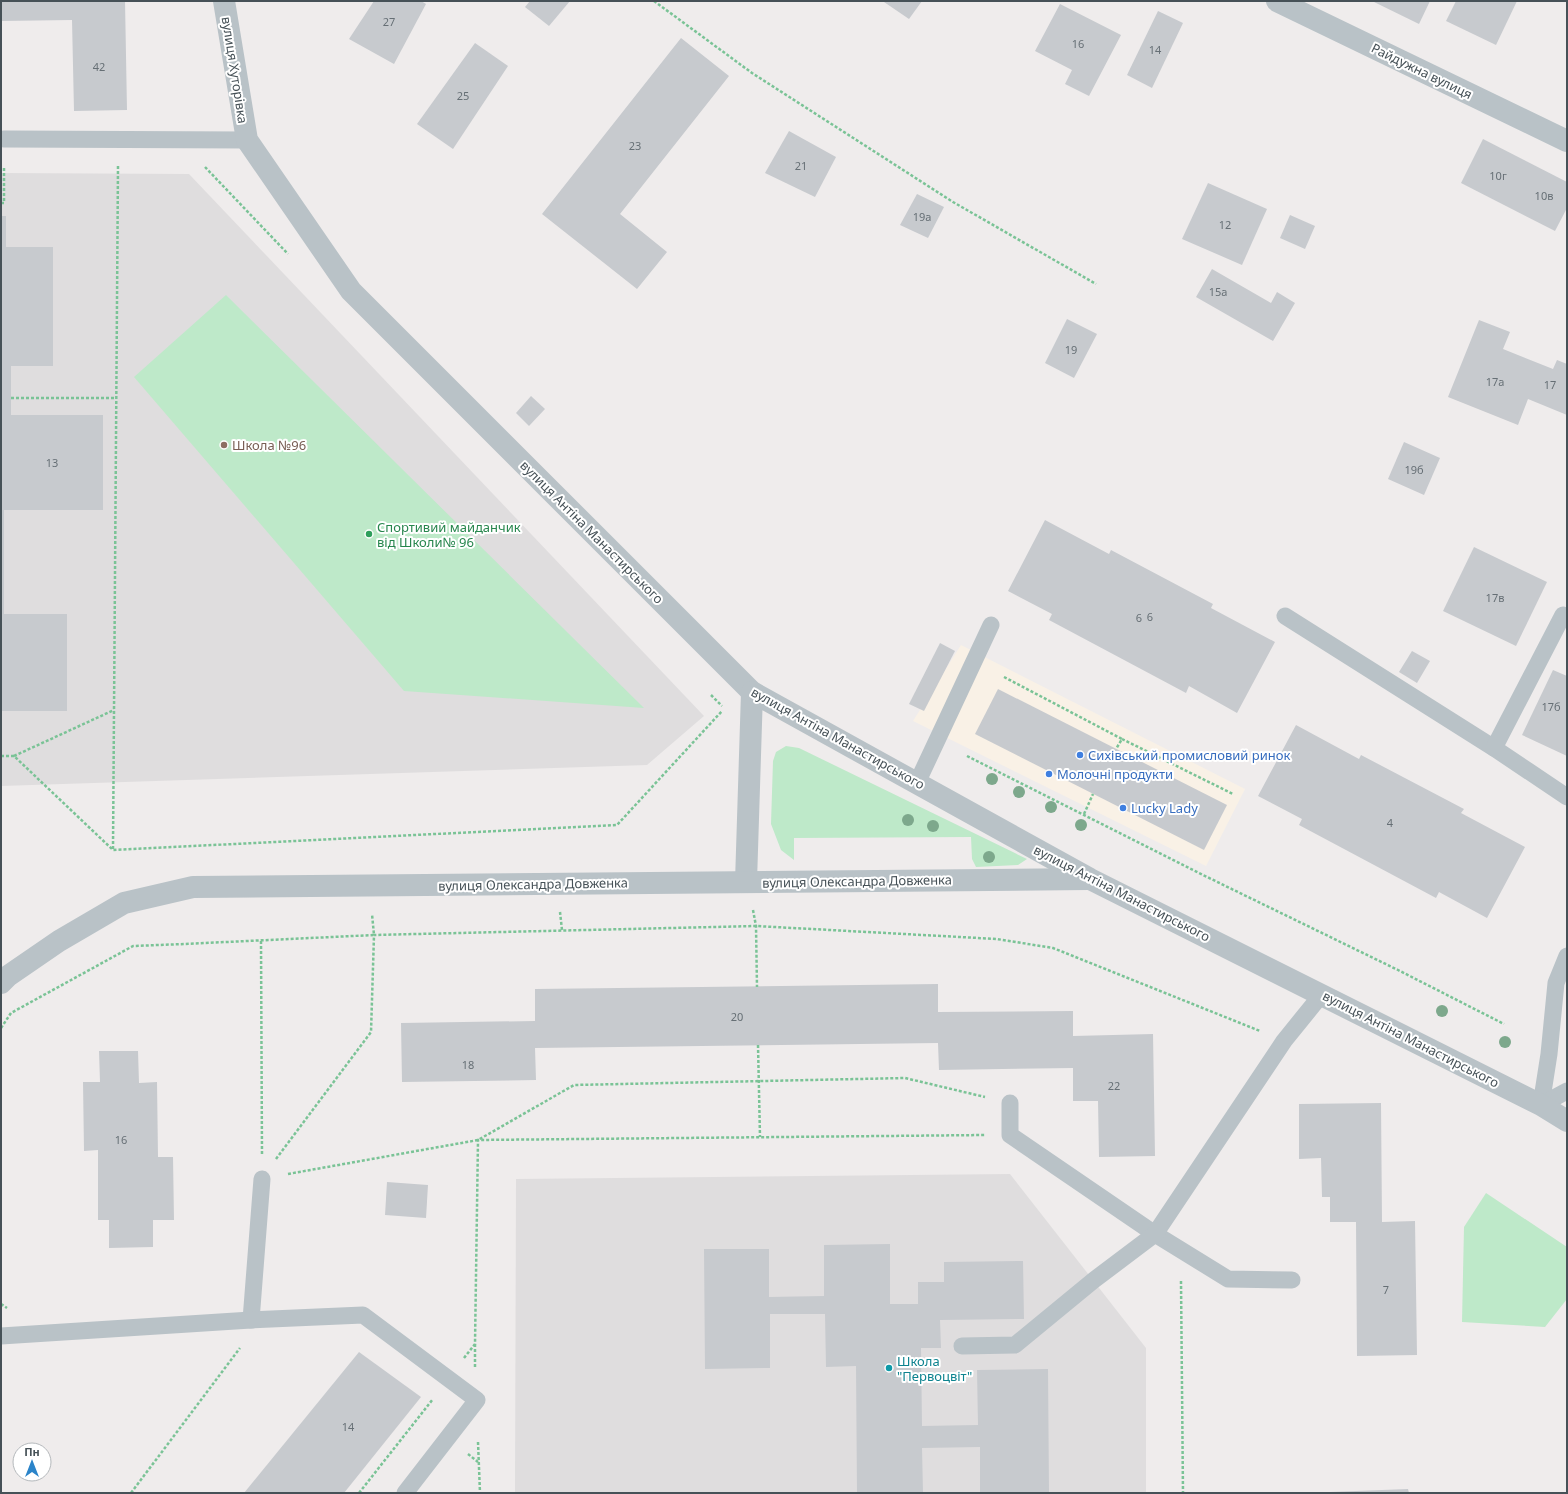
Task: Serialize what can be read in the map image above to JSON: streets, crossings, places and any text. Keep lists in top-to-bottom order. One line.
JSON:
{"streets":{"street":["вулиця Хуторівка","Райдужна вулиця","вулиця Антіна Манастирського","вулиця Олександра Довженка"]},"crossings":[["вулиця Хуторівка","вулиця Антіна Манастирського"],["вулиця Антіна Манастирського","вулиця Олександра Довженка"]],"places":["Школа №96","Спортивий майданчик від Школи№ 96","Сихівський промисловий ринок","Молочні продукти","Lucky Lady","Школа \"Первоцвіт\""],"house_numbers":["27","16","14","42","25","23","21","10г","10в","19а","12","15а","19","17а","17","13","19б","17в","6","6","17б","4","20","18","22","16","7","14"],"north":"top"}
